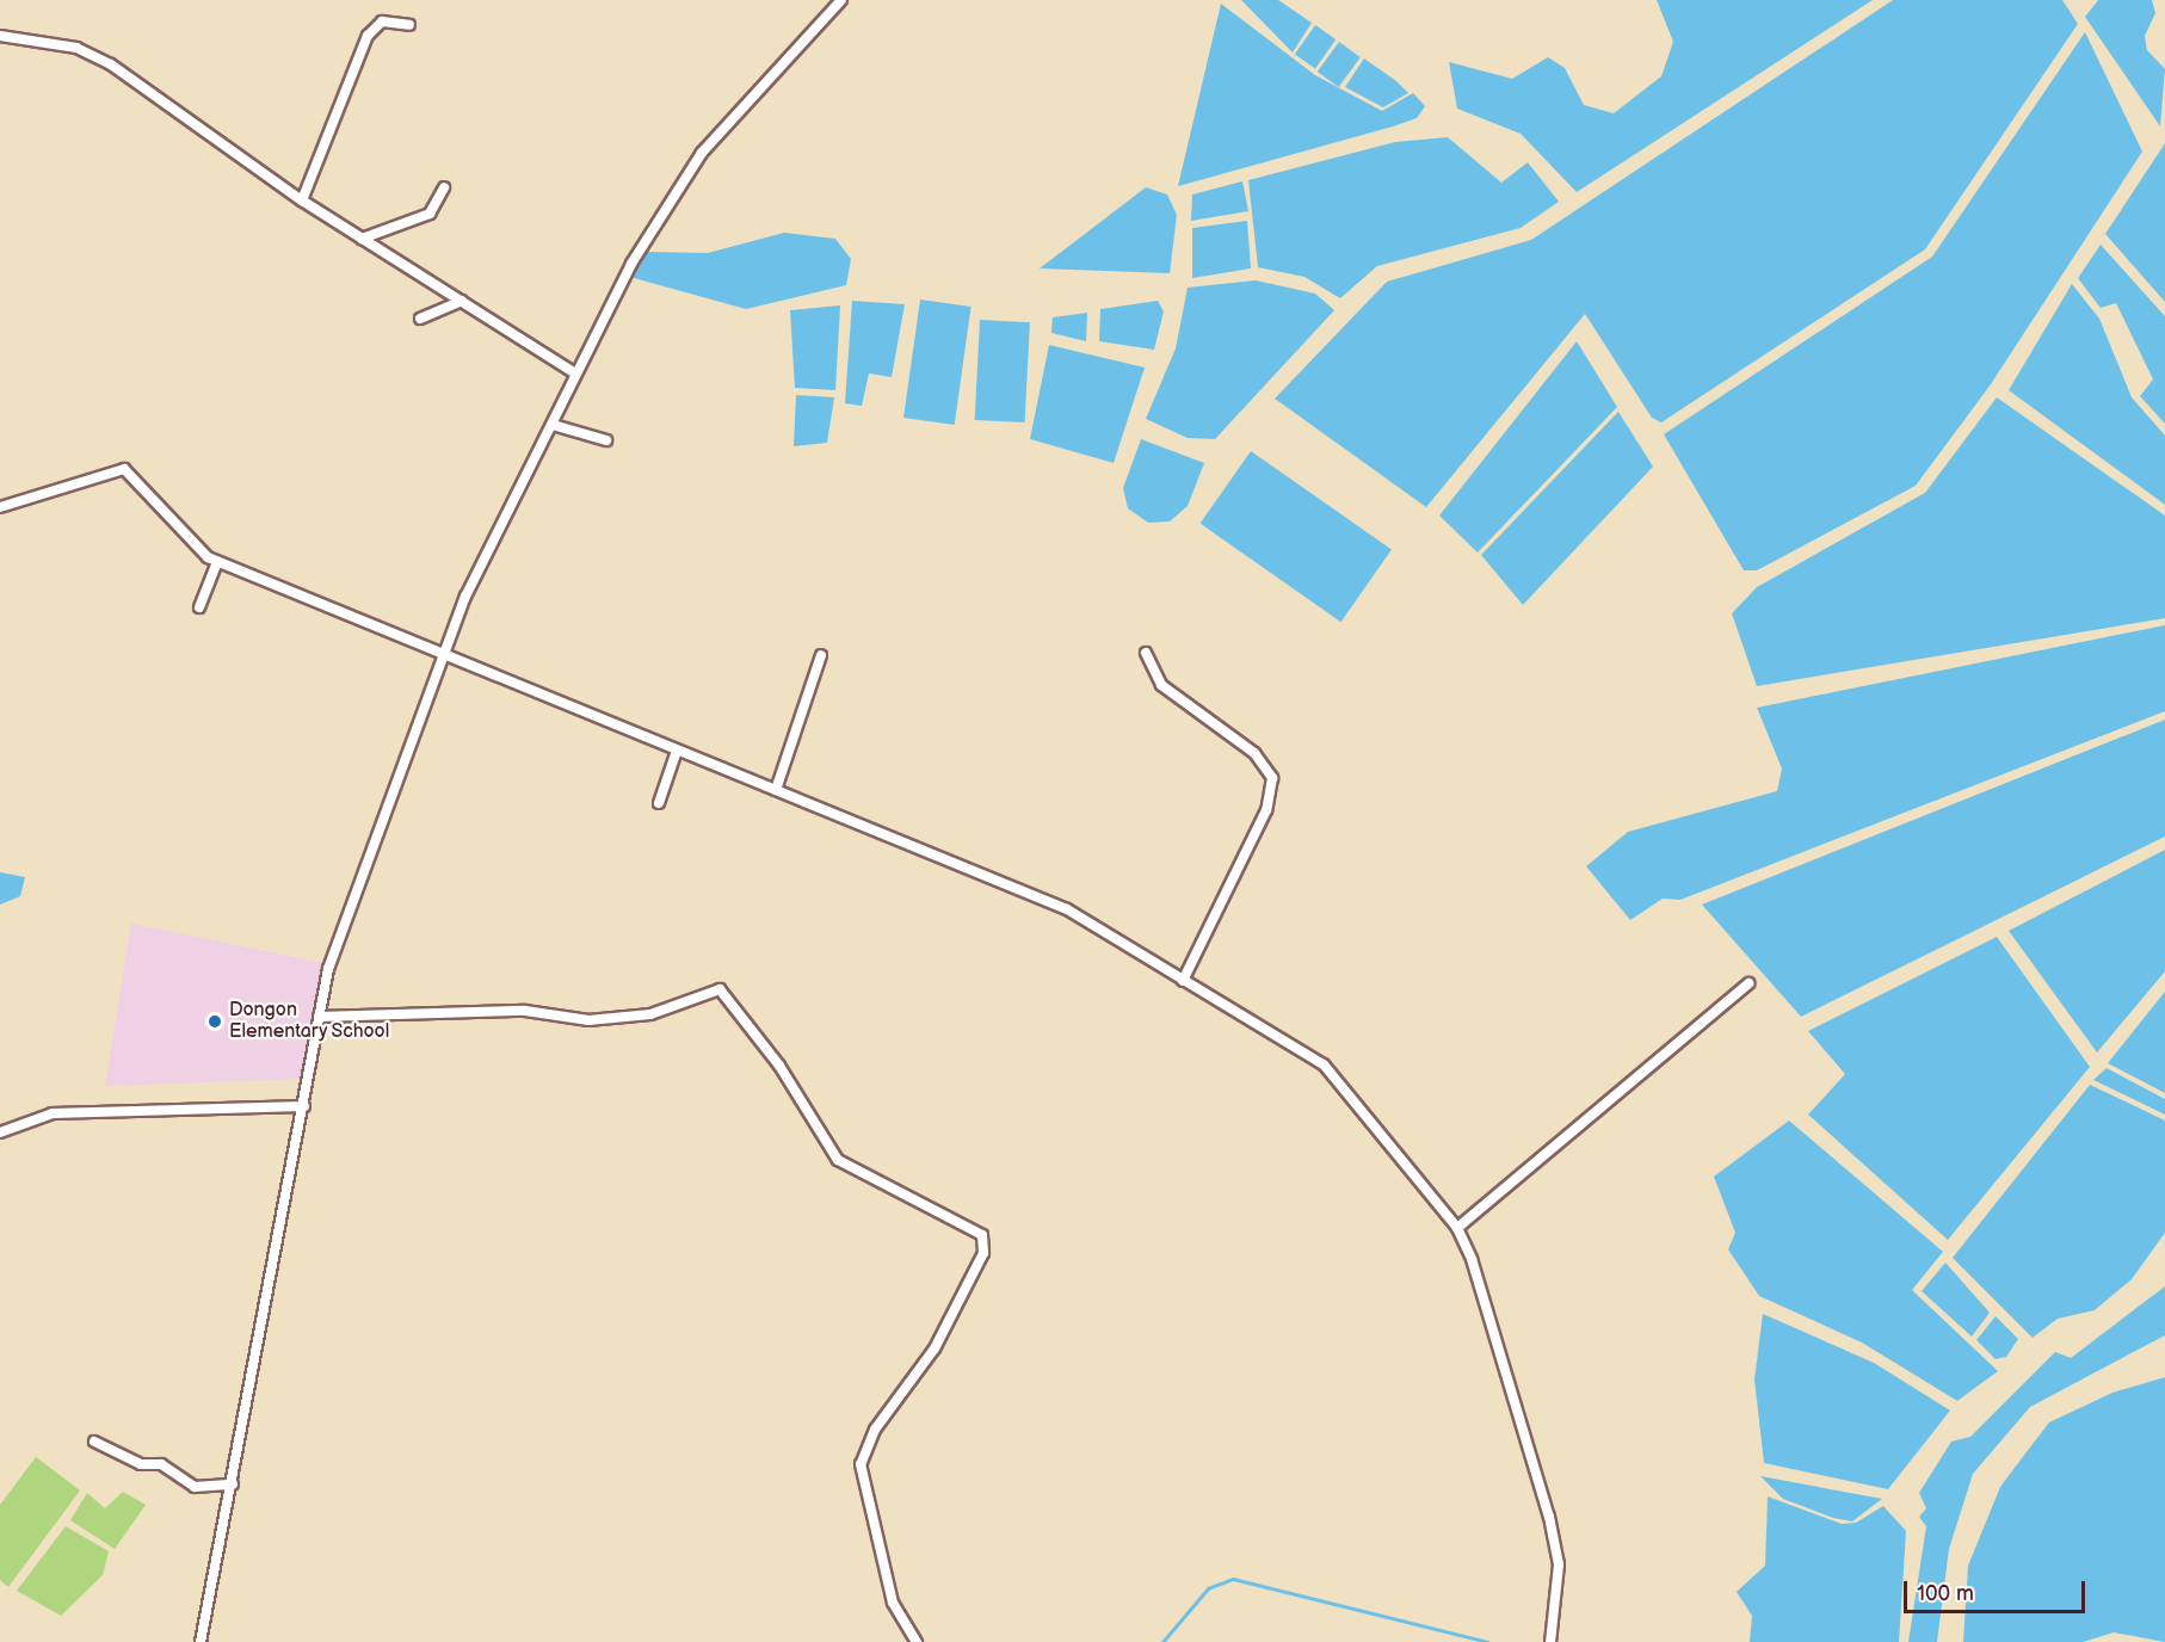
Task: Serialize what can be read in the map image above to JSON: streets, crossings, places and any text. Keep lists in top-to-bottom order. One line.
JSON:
{"places":["Dongon Elementary School"],"scale_bar":"100 m"}
